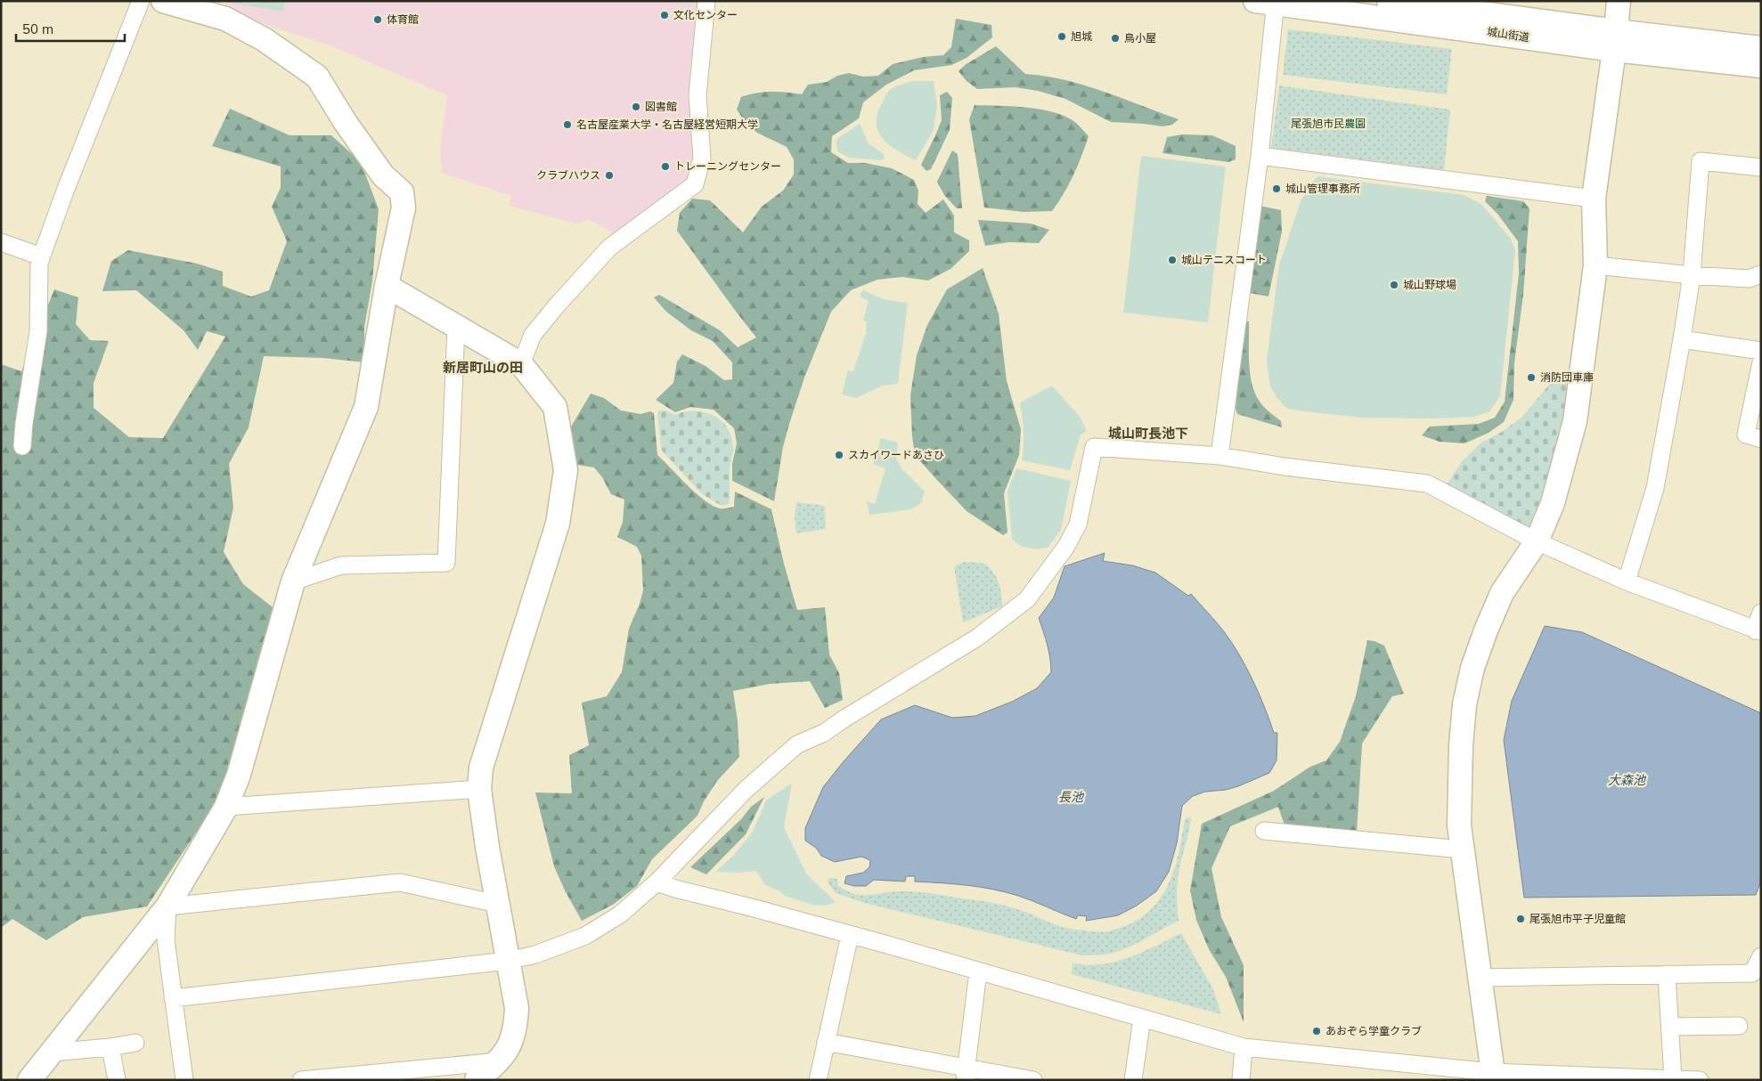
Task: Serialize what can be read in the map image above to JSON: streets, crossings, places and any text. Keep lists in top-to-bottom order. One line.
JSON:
{"streets":{"street":["城山街道"]},"districts":["新居町山の田","城山町長池下"],"water":["大森池","長池"],"parks":["尾張旭市民農園"],"places":["文化センター","体育館","旭城","鳥小屋","図書館","名古屋産業大学・名古屋経営短期大学","トレーニングセンター","クラブハウス","城山管理事務所","城山テニスコート","城山野球場","消防団車庫","スカイワードあさひ","尾張旭市平子児童館","あおぞら学童クラブ"],"scale_bar":"50 m"}
